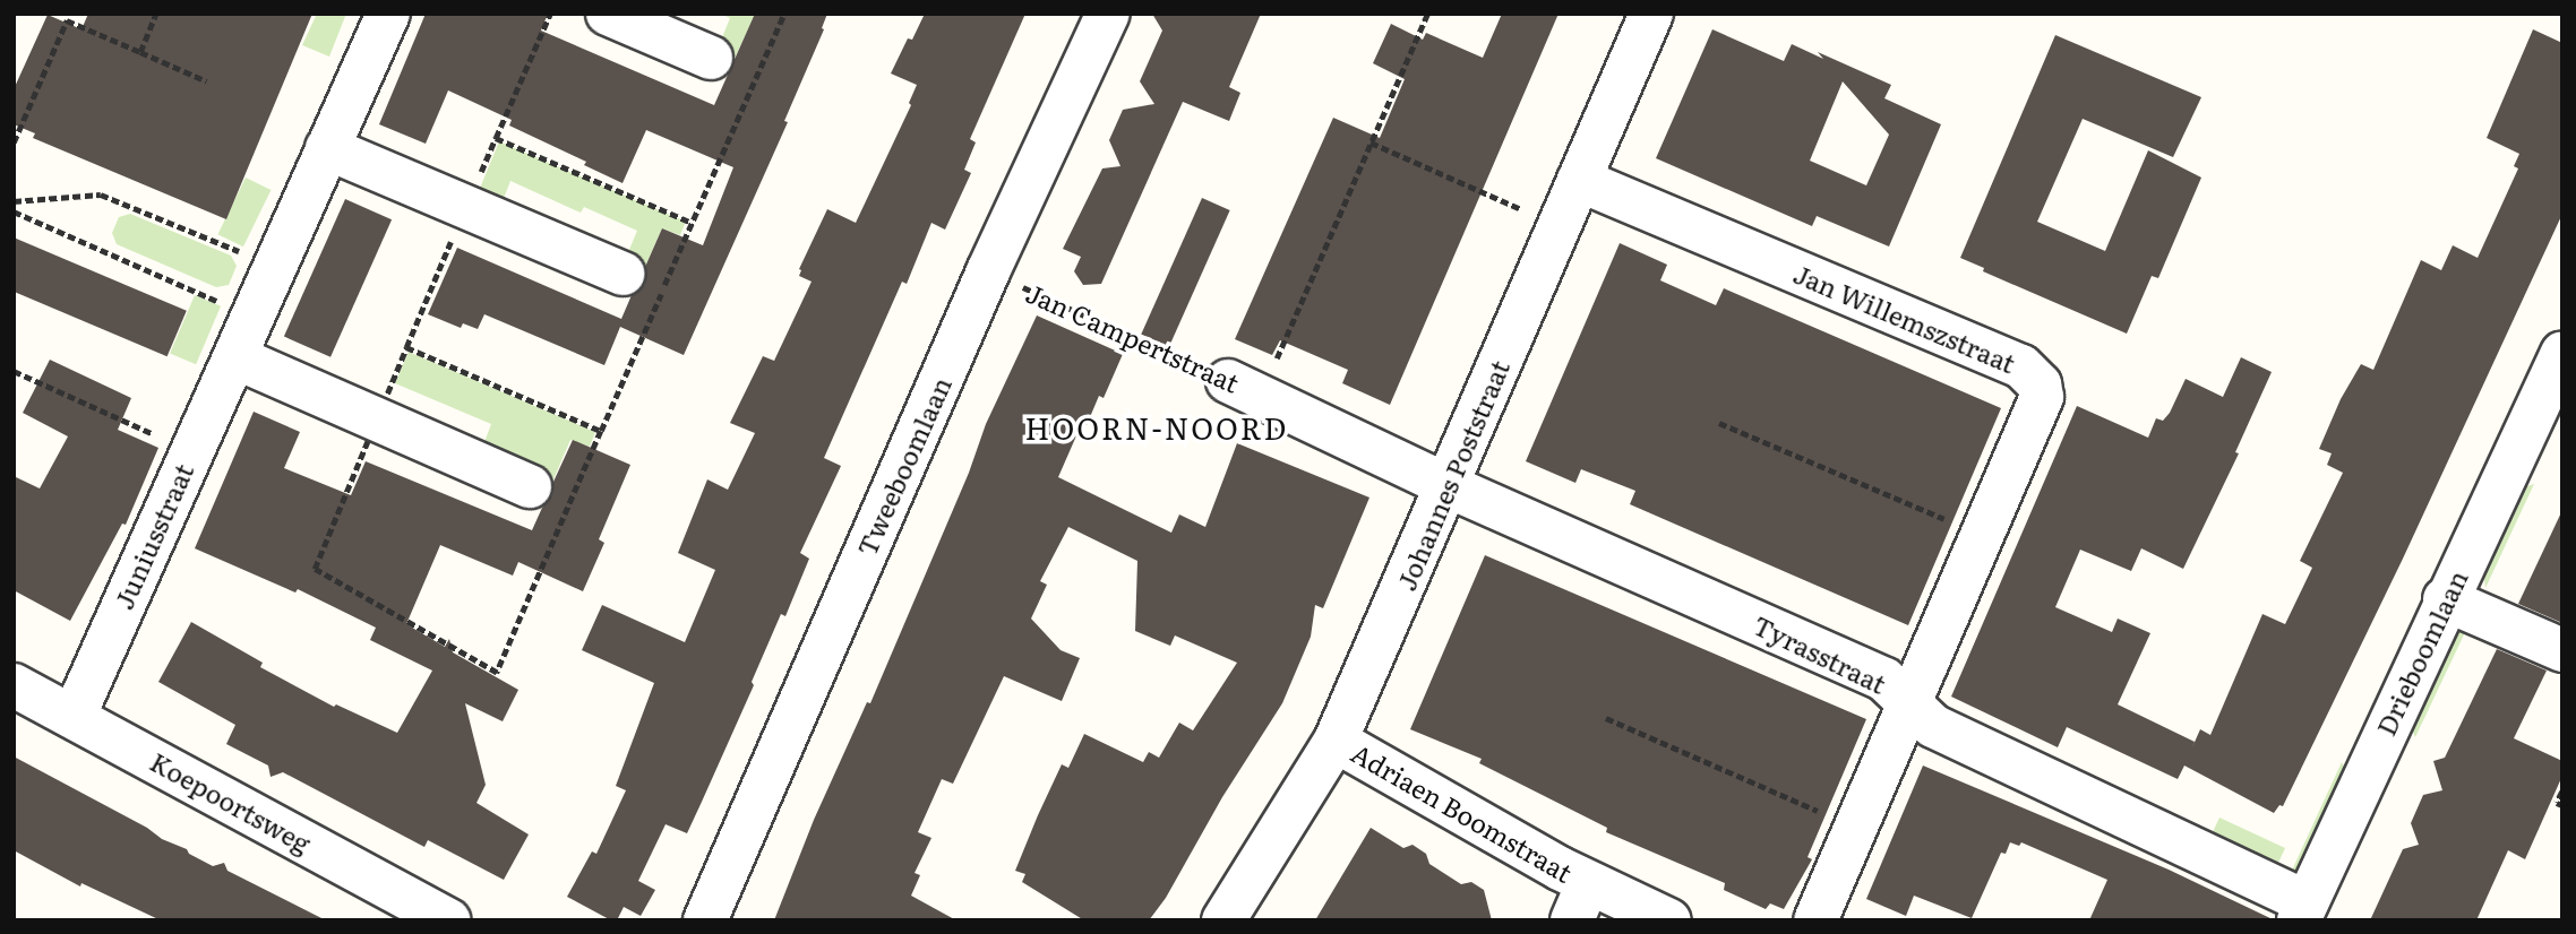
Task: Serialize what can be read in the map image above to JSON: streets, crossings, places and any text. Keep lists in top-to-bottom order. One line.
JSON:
{"streets":{"street":["Jan Willemszstraat","Jan Campertstraat","Tweeboomlaan","Johannes Poststraat","Juniusstraat","Drieboomlaan","Tyrasstraat","Koepoortsweg","Adriaen Boomstraat"]},"crossings":[["Jan Willemszstraat","Johannes Poststraat"],["Jan Willemszstraat","Tyrasstraat"],["Jan Campertstraat","Tweeboomlaan"],["Jan Campertstraat","Johannes Poststraat"],["Jan Campertstraat","Tyrasstraat"],["Johannes Poststraat","Tyrasstraat"],["Johannes Poststraat","Adriaen Boomstraat"],["Juniusstraat","Koepoortsweg"],["Drieboomlaan","Tyrasstraat"]],"districts":["HOORN-NOORD"]}
